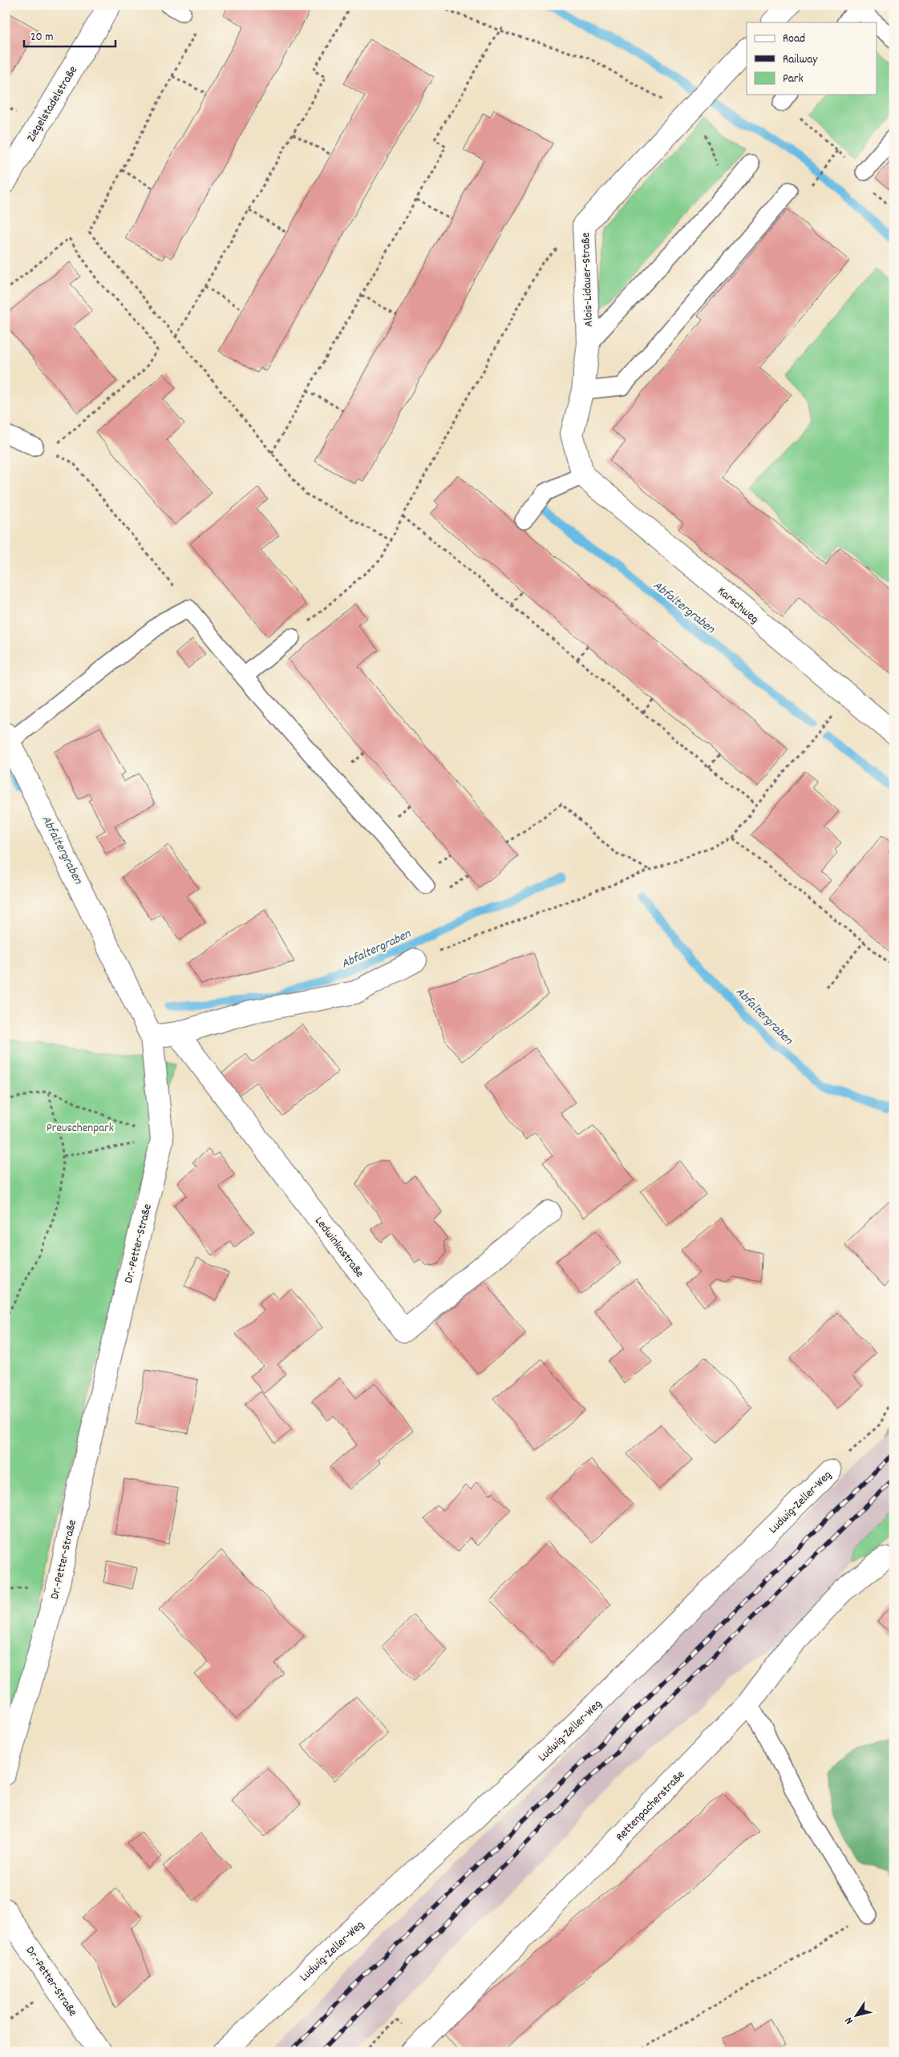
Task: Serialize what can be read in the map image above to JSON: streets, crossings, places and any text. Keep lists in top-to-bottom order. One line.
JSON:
{"streets":{"street":["Ziegelstadelstraße","Alois-Lidauer-Straße","Karschweg","Dr.-Petter-Straße","Ledwinkastraße","Ludwig-Zeller-Weg","Rettenpacherstraße"]},"crossings":[["Alois-Lidauer-Straße","Karschweg"]],"water":["Abfaltergraben"],"parks":["Preuschenpark"],"legend":["Road","Railway","Park"],"scale_bar":"20 m","north":"bottom left"}
